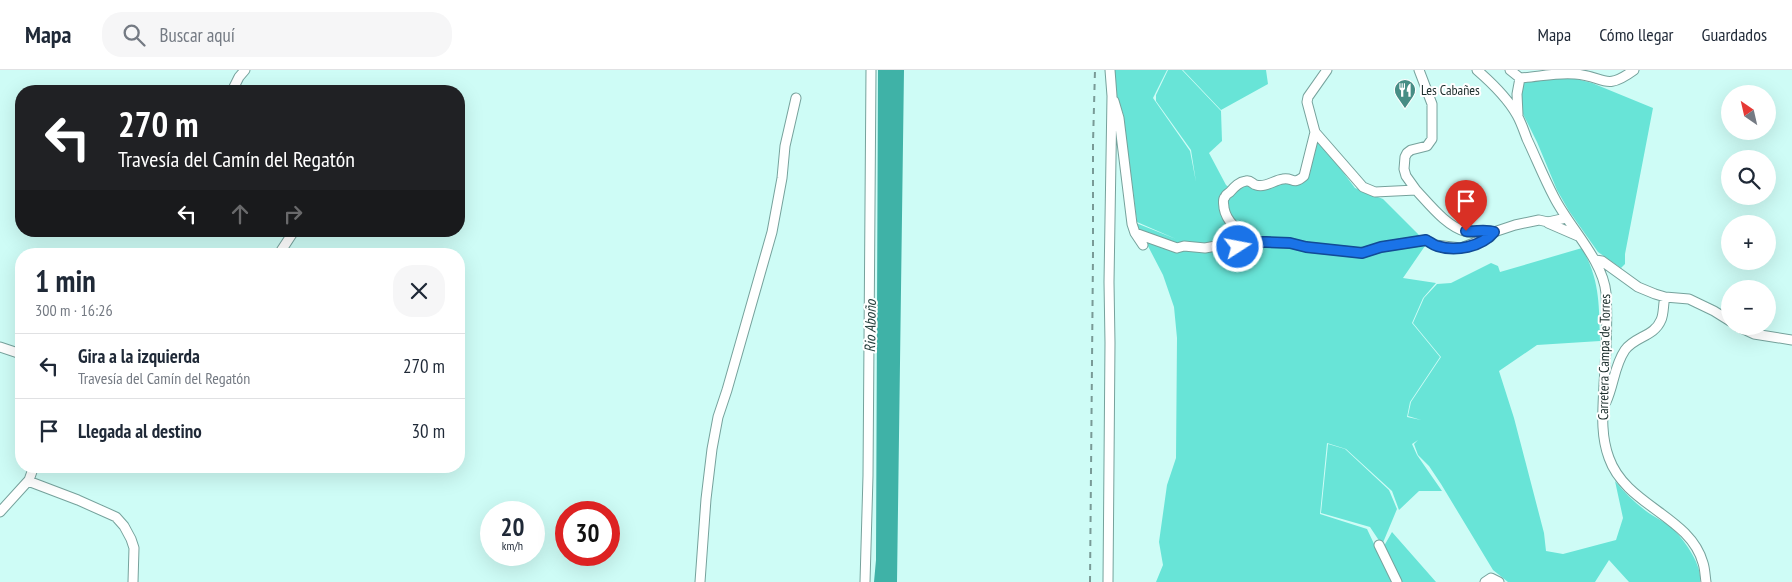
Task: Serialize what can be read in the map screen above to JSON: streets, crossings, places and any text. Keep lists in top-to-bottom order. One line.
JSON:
{"streets":{"street":["Carretera Campa de Torres"]},"water":["Rio Aboño"],"places":{"restaurant":["Les Cabañes"]},"north":"top left","page":{"header":"Mapa","search":"Buscar aquí","nav":["Mapa","Cómo llegar","Guardados"],"map_buttons":["+","−"],"turn":["270 m","Travesía del Camín del Regatón"],"heading":["1 min","300 m · 16:26"],"list":[{"name":"Gira a la izquierda","note":"Travesía del Camín del Regatón","value":"270 m"},{"name":"Llegada al destino","value":"30 m"}],"speed":"20 km/h","limit":"30"}}
